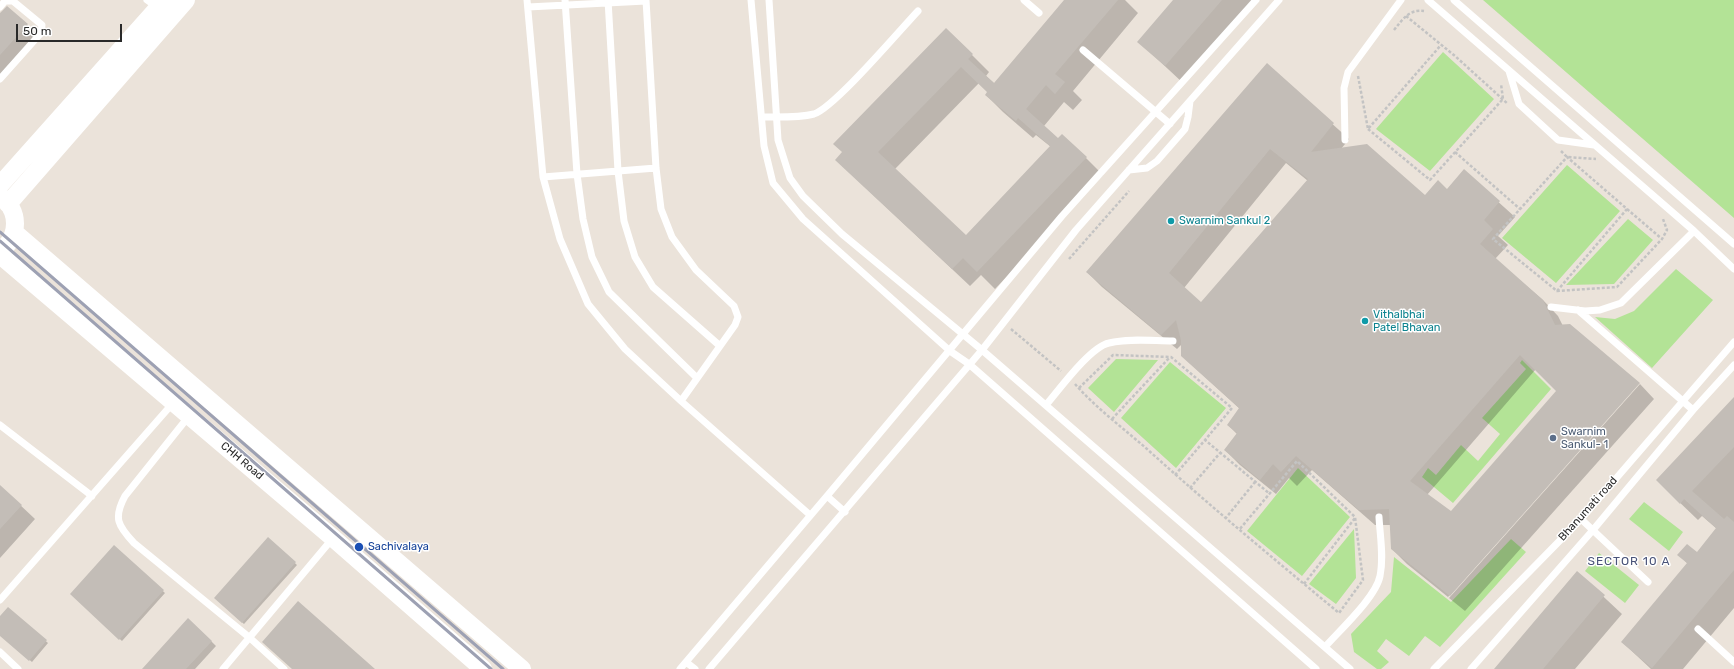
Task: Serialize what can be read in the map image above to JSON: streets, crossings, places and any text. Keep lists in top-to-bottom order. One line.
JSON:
{"streets":{"street":["CHH Road"],"lane":["Bhanumati road"]},"districts":["SECTOR 10 A"],"places":["Swarnim Sankul 2","Vithalbhai Patel Bhavan","Swarnim Sankul- 1","Sachivalaya"],"scale_bar":"50 m"}
